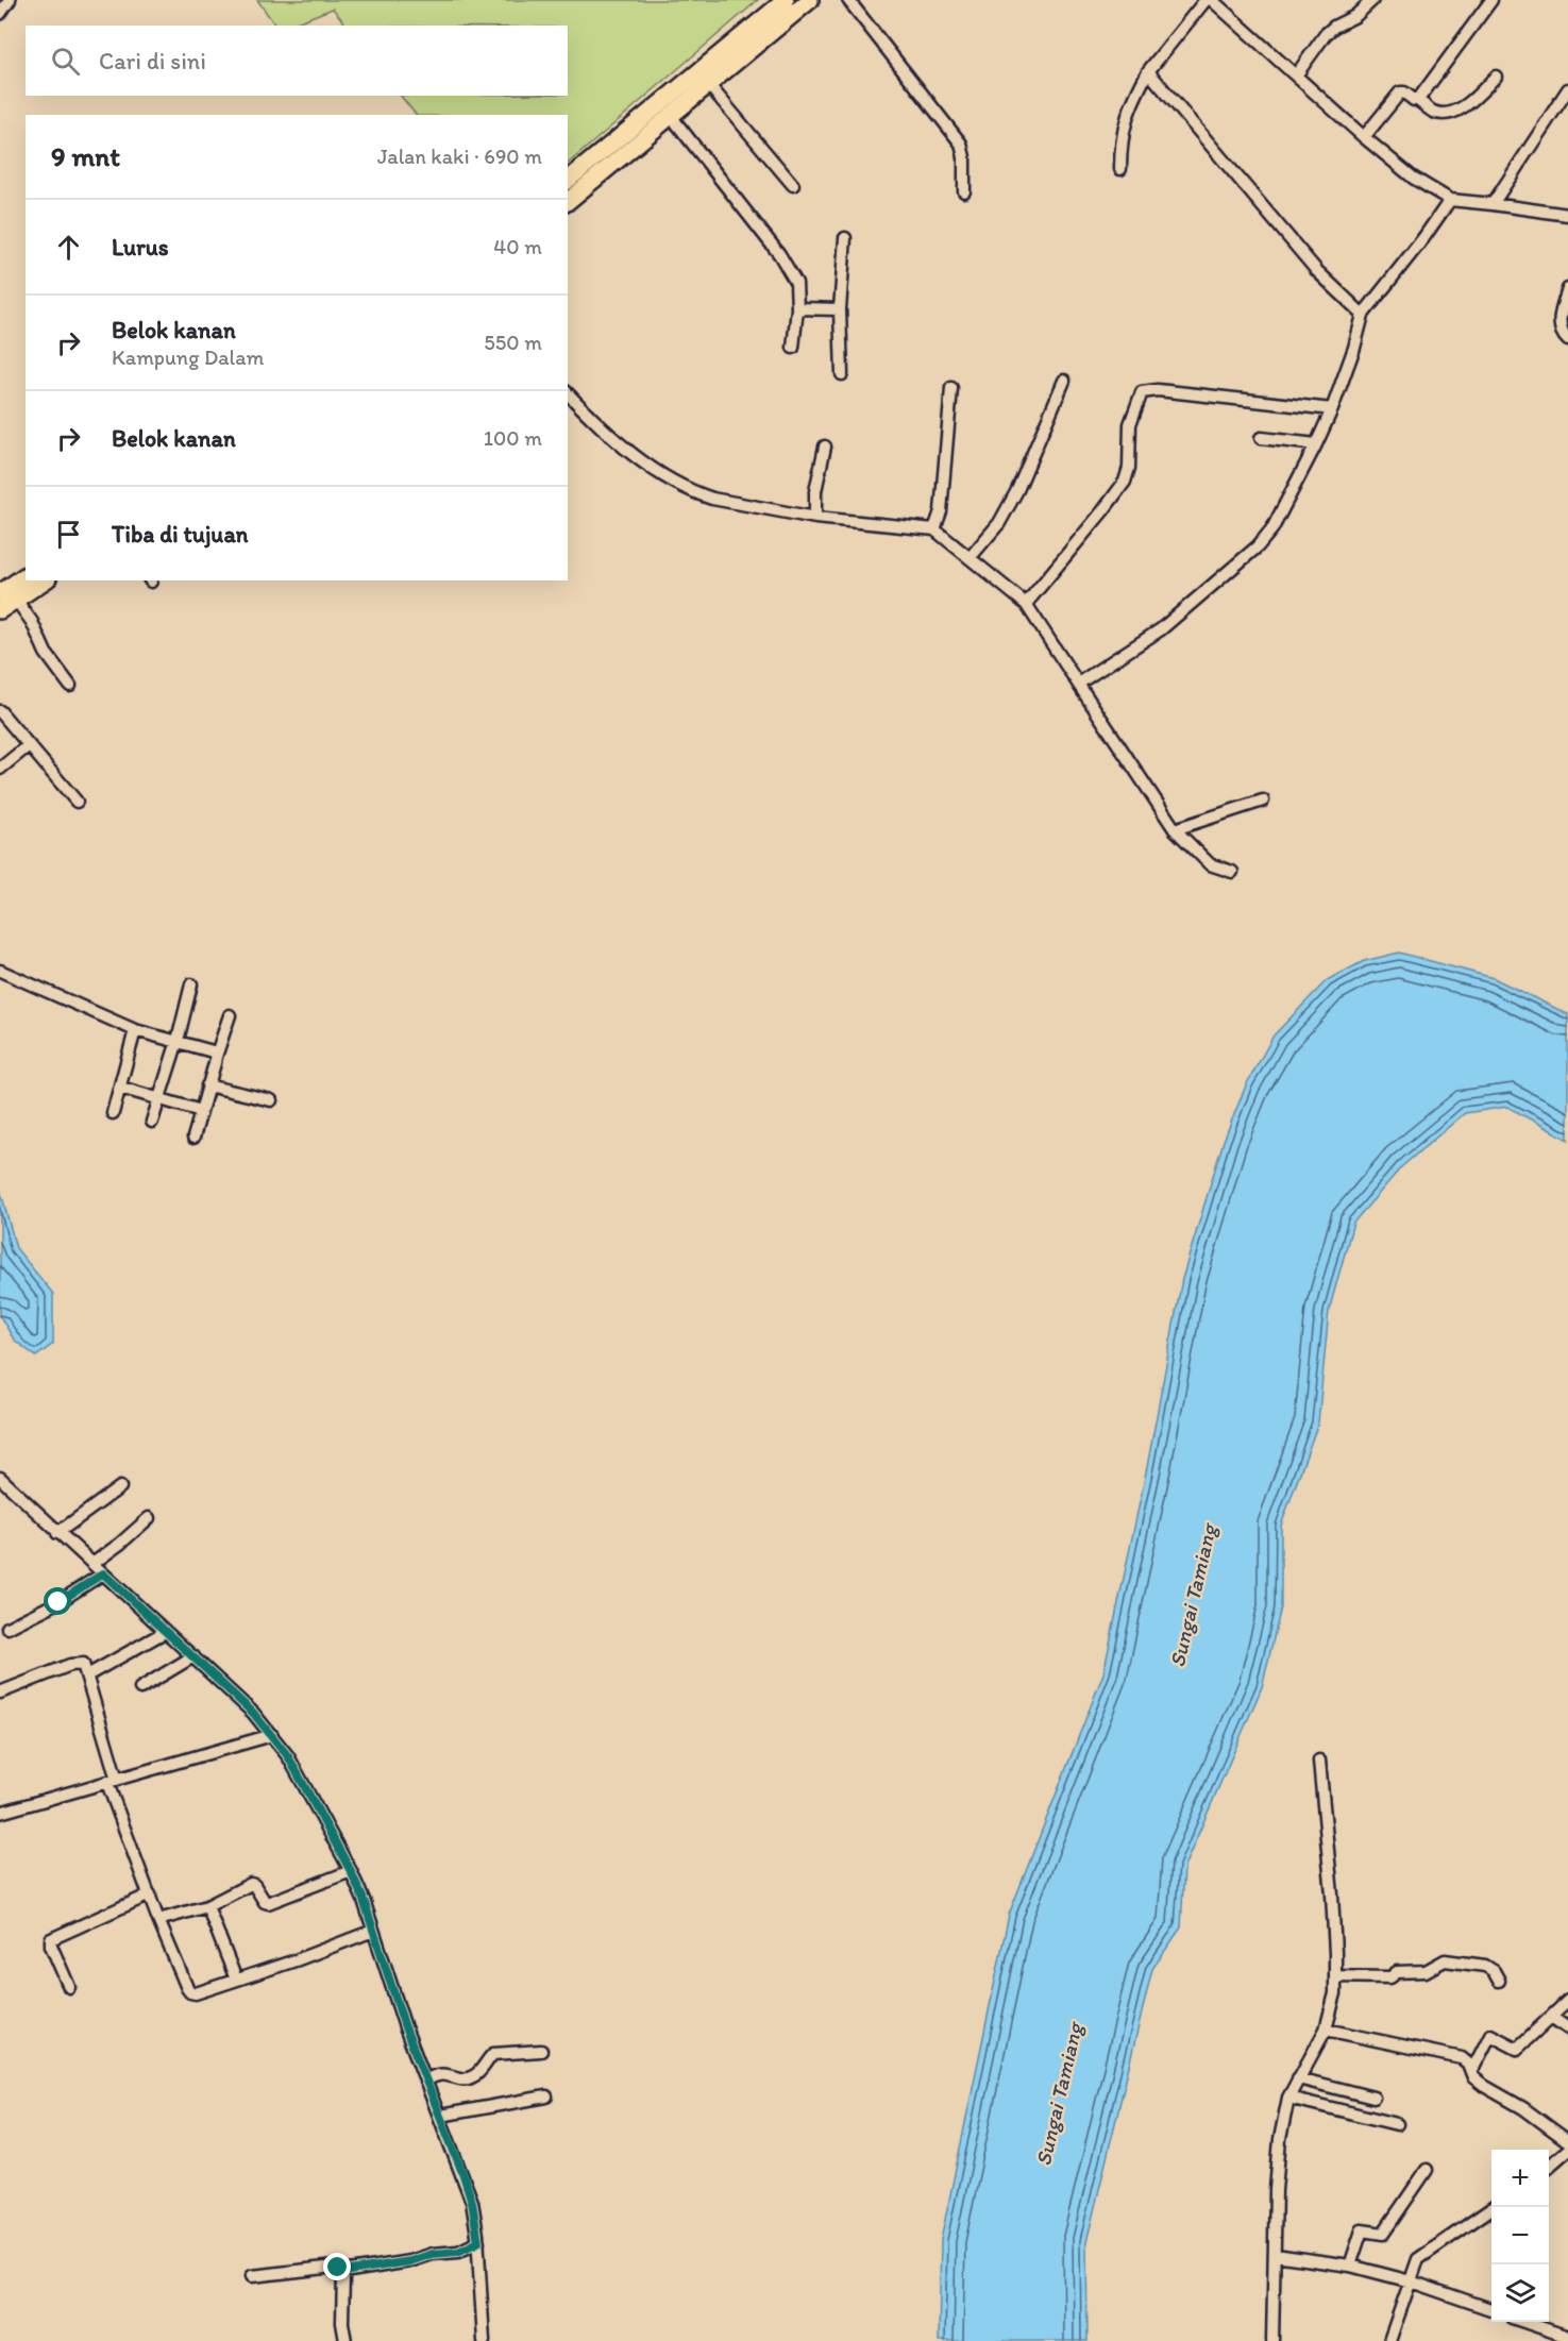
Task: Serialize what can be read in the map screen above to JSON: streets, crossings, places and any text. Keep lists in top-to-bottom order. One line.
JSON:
{"water":["Sungai Tamiang"],"page":{"search":"Cari di sini","heading":["9 mnt","Jalan kaki · 690 m"],"list":[["Lurus","40 m"],["Belok kanan","Kampung Dalam","550 m"],["Belok kanan","100 m"],"Tiba di tujuan"],"map_buttons":["+","−"]}}
